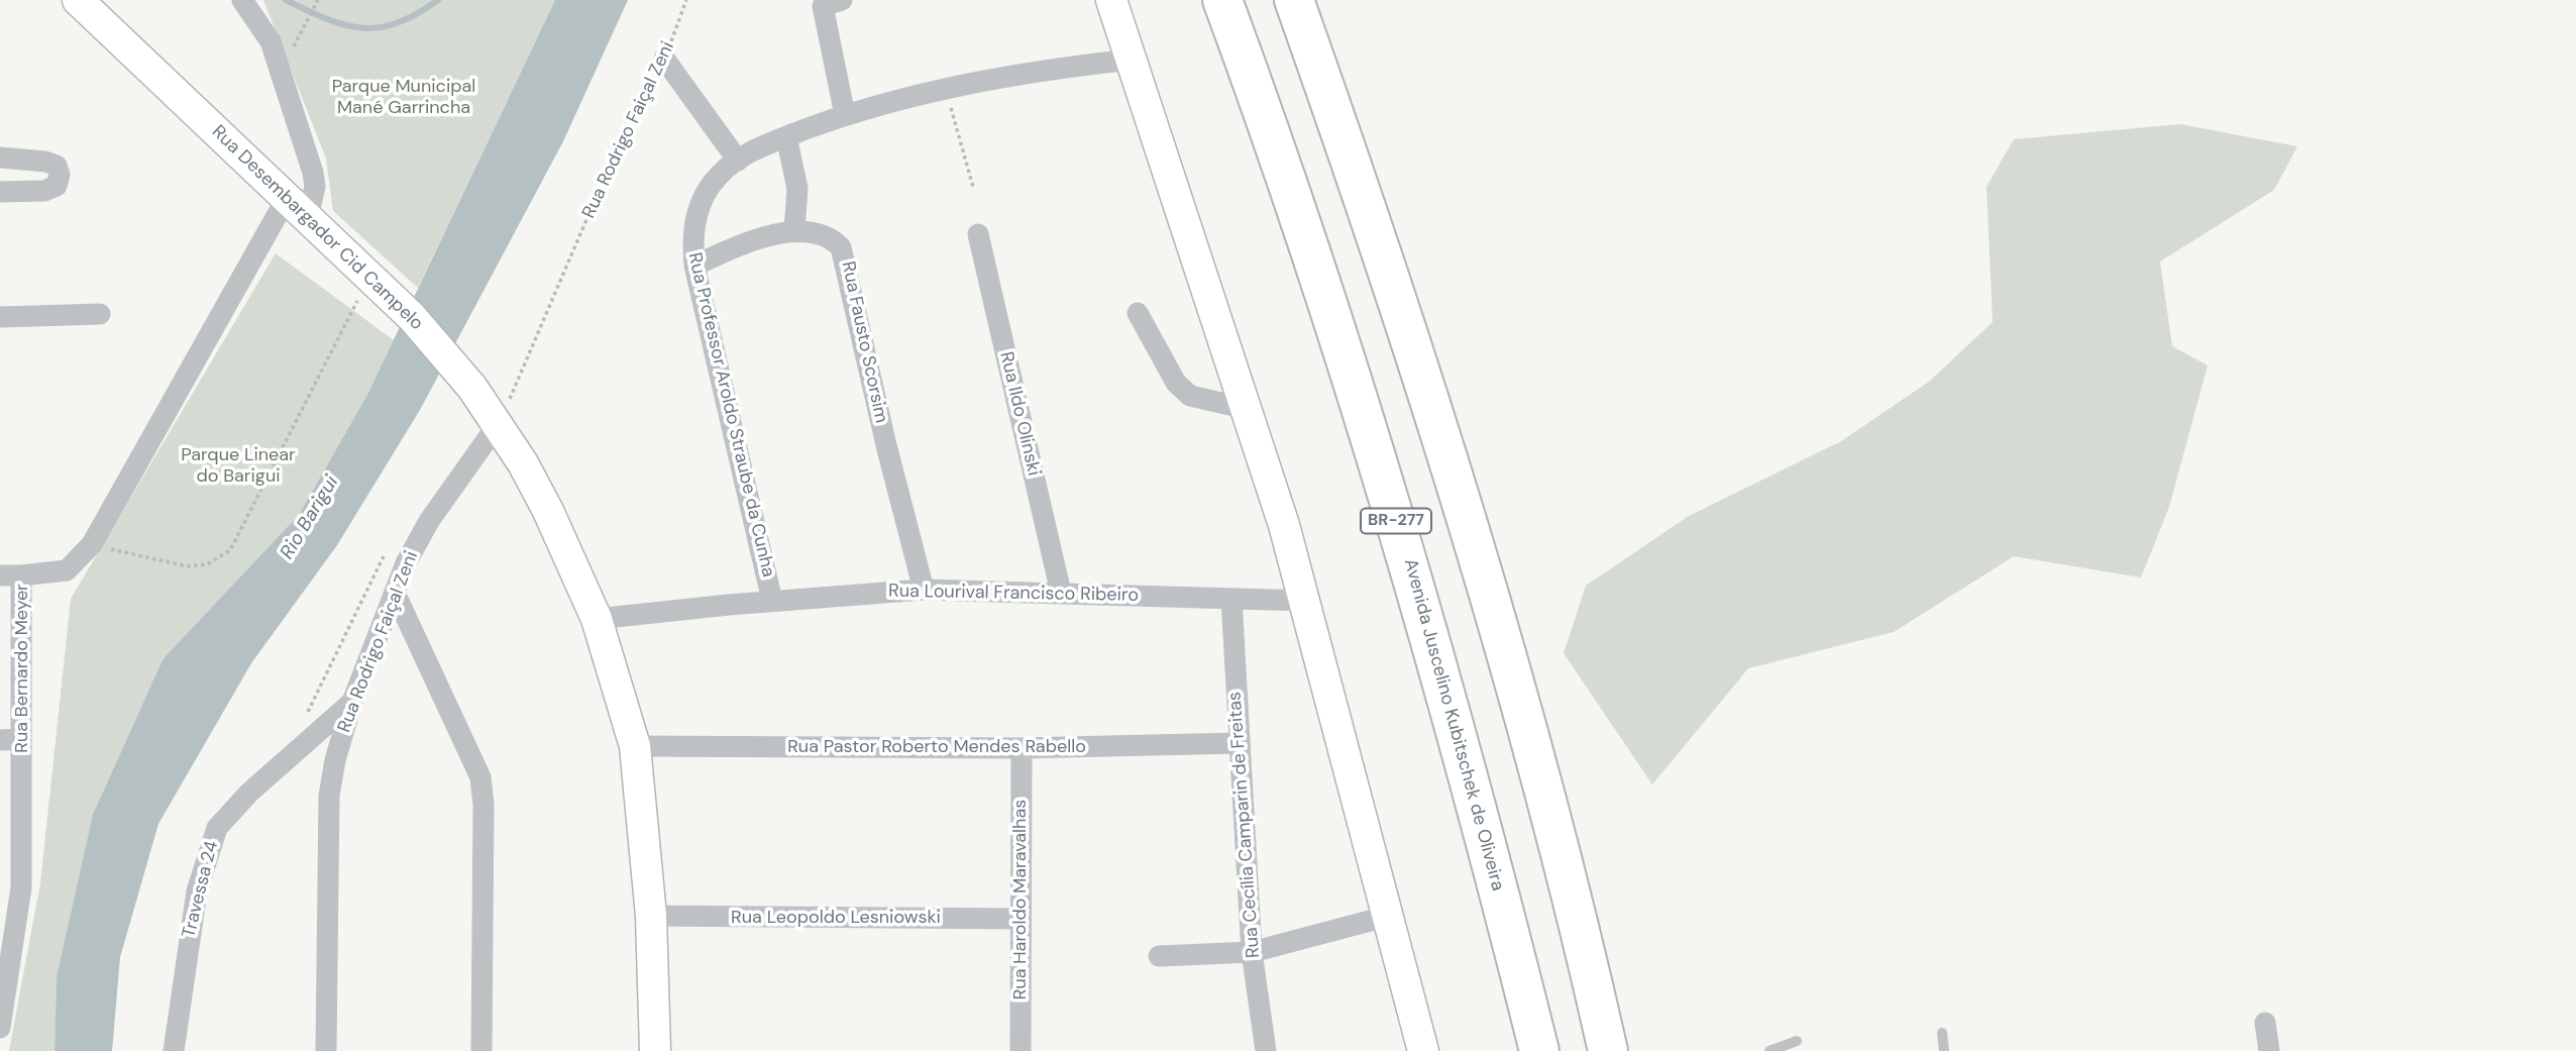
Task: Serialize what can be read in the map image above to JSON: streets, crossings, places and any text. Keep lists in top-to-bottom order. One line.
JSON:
{"streets":{"highway":["BR-277","Avenida Juscelino Kubitschek de Oliveira"],"street":["Rua Rodrigo Faiçal Zeni","Rua Desembargador Cid Campelo","Rua Fausto Scorsim","Rua Ildo Olinski","Rua Professor Aroldo Straube da Cunha","Rua Lourival Francisco Ribeiro","Rua Bernardo Meyer","Rua Pastor Roberto Mendes Rabello","Rua Cecília Camparin de Freitas","Travessa 24","Rua Haroldo Maravalhas","Rua Leopoldo Lesniowski"]},"crossings":[["Rua Rodrigo Faiçal Zeni","Rua Desembargador Cid Campelo"],["Rua Rodrigo Faiçal Zeni","Travessa 24"],["Rua Desembargador Cid Campelo","Rua Lourival Francisco Ribeiro"],["Rua Desembargador Cid Campelo","Rua Bernardo Meyer"],["Rua Desembargador Cid Campelo","Rua Pastor Roberto Mendes Rabello"],["Rua Desembargador Cid Campelo","Rua Leopoldo Lesniowski"],["Rua Fausto Scorsim","Rua Professor Aroldo Straube da Cunha"],["Rua Fausto Scorsim","Rua Lourival Francisco Ribeiro"],["Rua Ildo Olinski","Rua Lourival Francisco Ribeiro"],["Rua Professor Aroldo Straube da Cunha","Rua Lourival Francisco Ribeiro"],["Rua Lourival Francisco Ribeiro","Rua Cecília Camparin de Freitas"],["Rua Pastor Roberto Mendes Rabello","Rua Cecília Camparin de Freitas"],["Rua Pastor Roberto Mendes Rabello","Rua Haroldo Maravalhas"],["Rua Haroldo Maravalhas","Rua Leopoldo Lesniowski"]],"water":["Rio Barigui"],"parks":["Parque Municipal Mané Garrincha","Parque Linear do Barigui"]}
